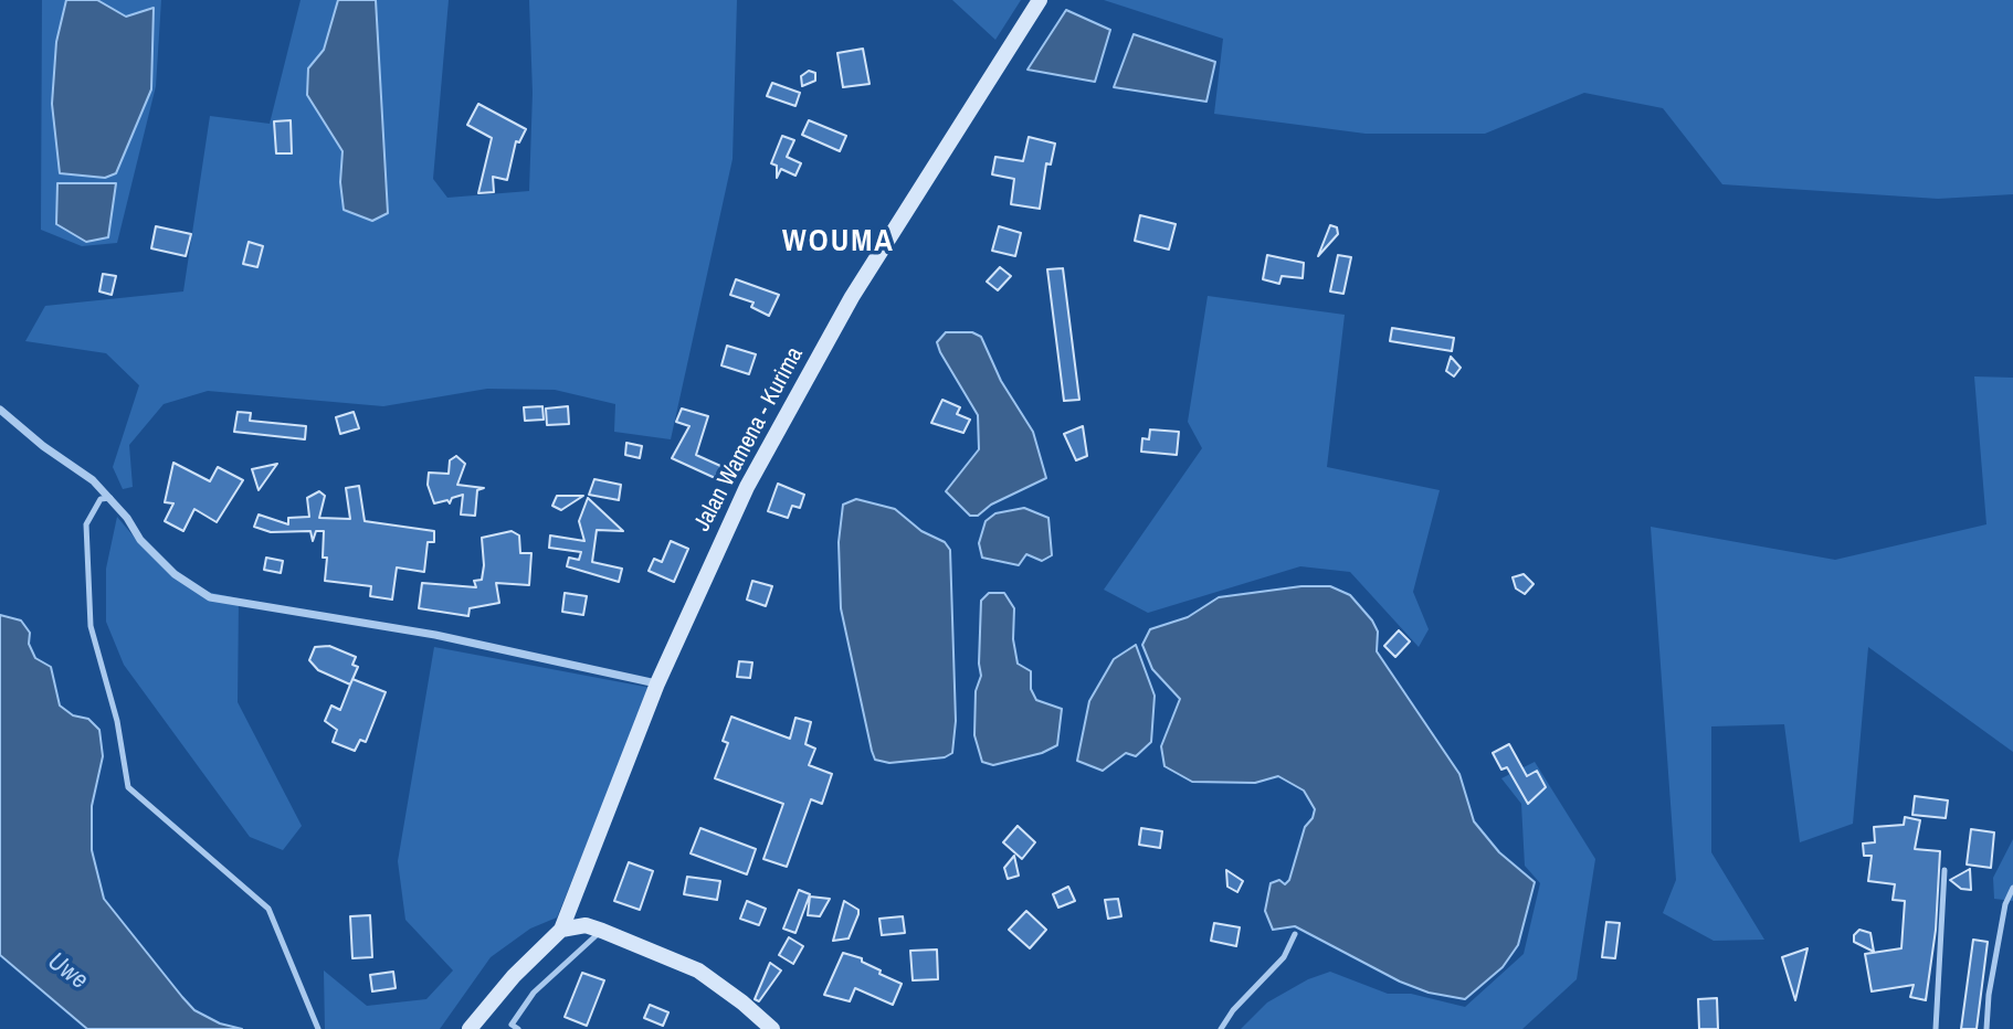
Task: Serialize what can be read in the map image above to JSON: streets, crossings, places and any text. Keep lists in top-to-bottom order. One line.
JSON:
{"streets":{"main road":["Jalan Wamena - Kurima"]},"districts":["WOUMA"],"water":["Uwe"]}
